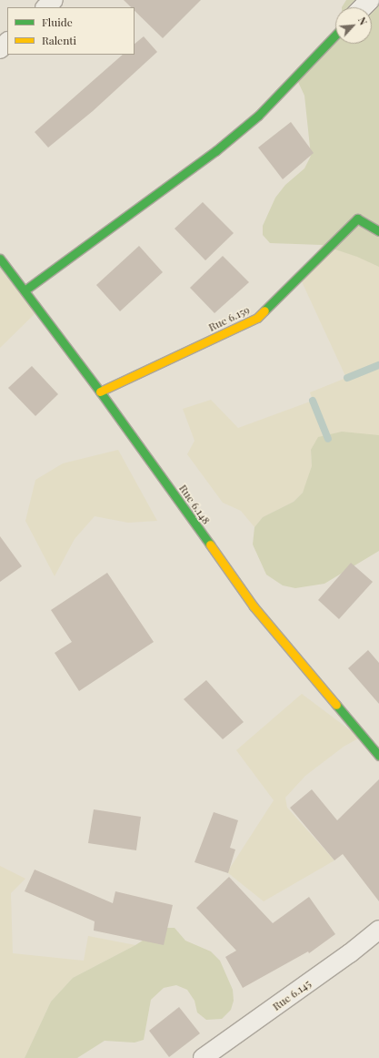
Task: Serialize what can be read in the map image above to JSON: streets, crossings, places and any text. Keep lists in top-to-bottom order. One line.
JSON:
{"streets":{"street":["Rue 6.159","Rue 6.148","Rue 6.145"]},"crossings":[["Rue 6.159","Rue 6.148"]],"legend":["Fluide","Ralenti"],"north":"top right"}
